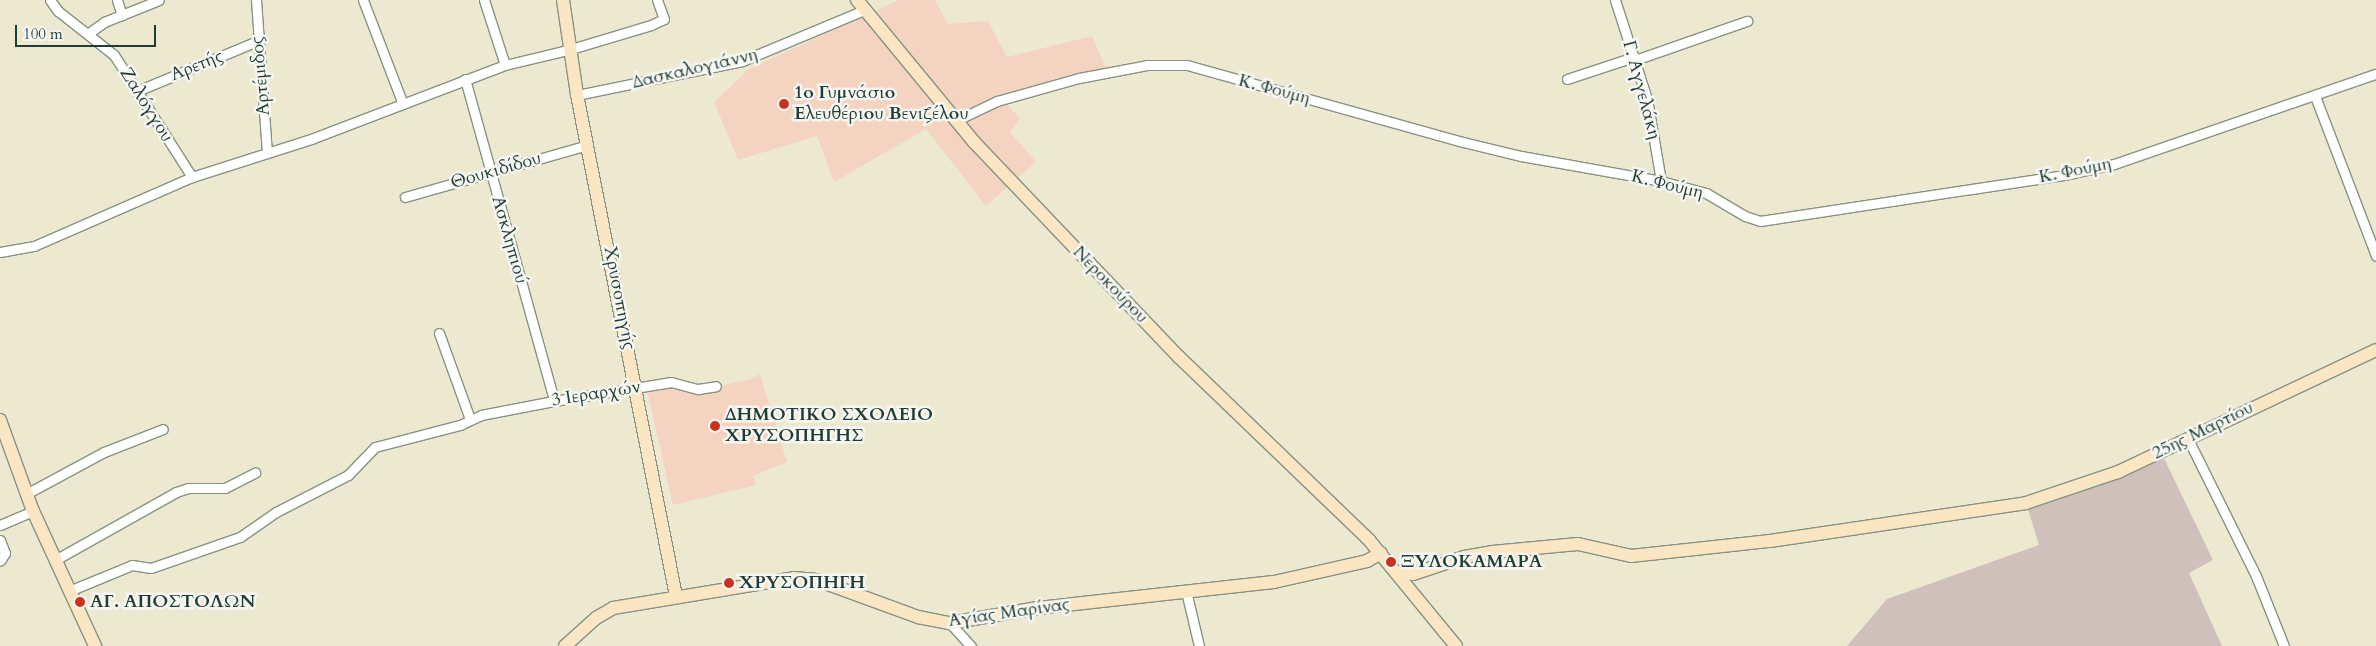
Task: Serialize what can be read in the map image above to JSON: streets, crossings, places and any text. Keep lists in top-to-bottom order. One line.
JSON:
{"streets":{"main road":["Νεροκούρου","Χρυσοπηγής","25ης Μαρτίου","Αγίας Μαρίνας"],"street":["Αρετής","Δασκαλογιάννη","Αρτέμιδος","Κ. Φούμη","Γ. Αγγελάκη","Ζαλόγγου","Θουκιδίδου","Ασκληπιού","3 Ιεραρχών"]},"crossings":[["Αρετής","Αρτέμιδος"],["Αρετής","Ζαλόγγου"],["Δασκαλογιάννη","Νεροκούρου"],["Δασκαλογιάννη","Χρυσοπηγής"],["Κ. Φούμη","Γ. Αγγελάκη"],["Κ. Φούμη","Νεροκούρου"],["Θουκιδίδου","Ασκληπιού"],["Θουκιδίδου","Χρυσοπηγής"],["Ασκληπιού","3 Ιεραρχών"],["Νεροκούρου","25ης Μαρτίου"],["Νεροκούρου","Αγίας Μαρίνας"],["Χρυσοπηγής","3 Ιεραρχών"],["Χρυσοπηγής","Αγίας Μαρίνας"]],"places":["1ο Γυμνάσιο Ελευθέριου Βενιζέλου","ΔΗΜΟΤΙΚΟ ΣΧΟΛΕΙΟ ΧΡΥΣΟΠΗΓΗΣ","ΞΥΛΟΚΑΜΑΡΑ","ΧΡΥΣΟΠΗΓΗ","ΑΓ. ΑΠΟΣΤΟΛΩΝ"],"scale_bar":"100 m"}
